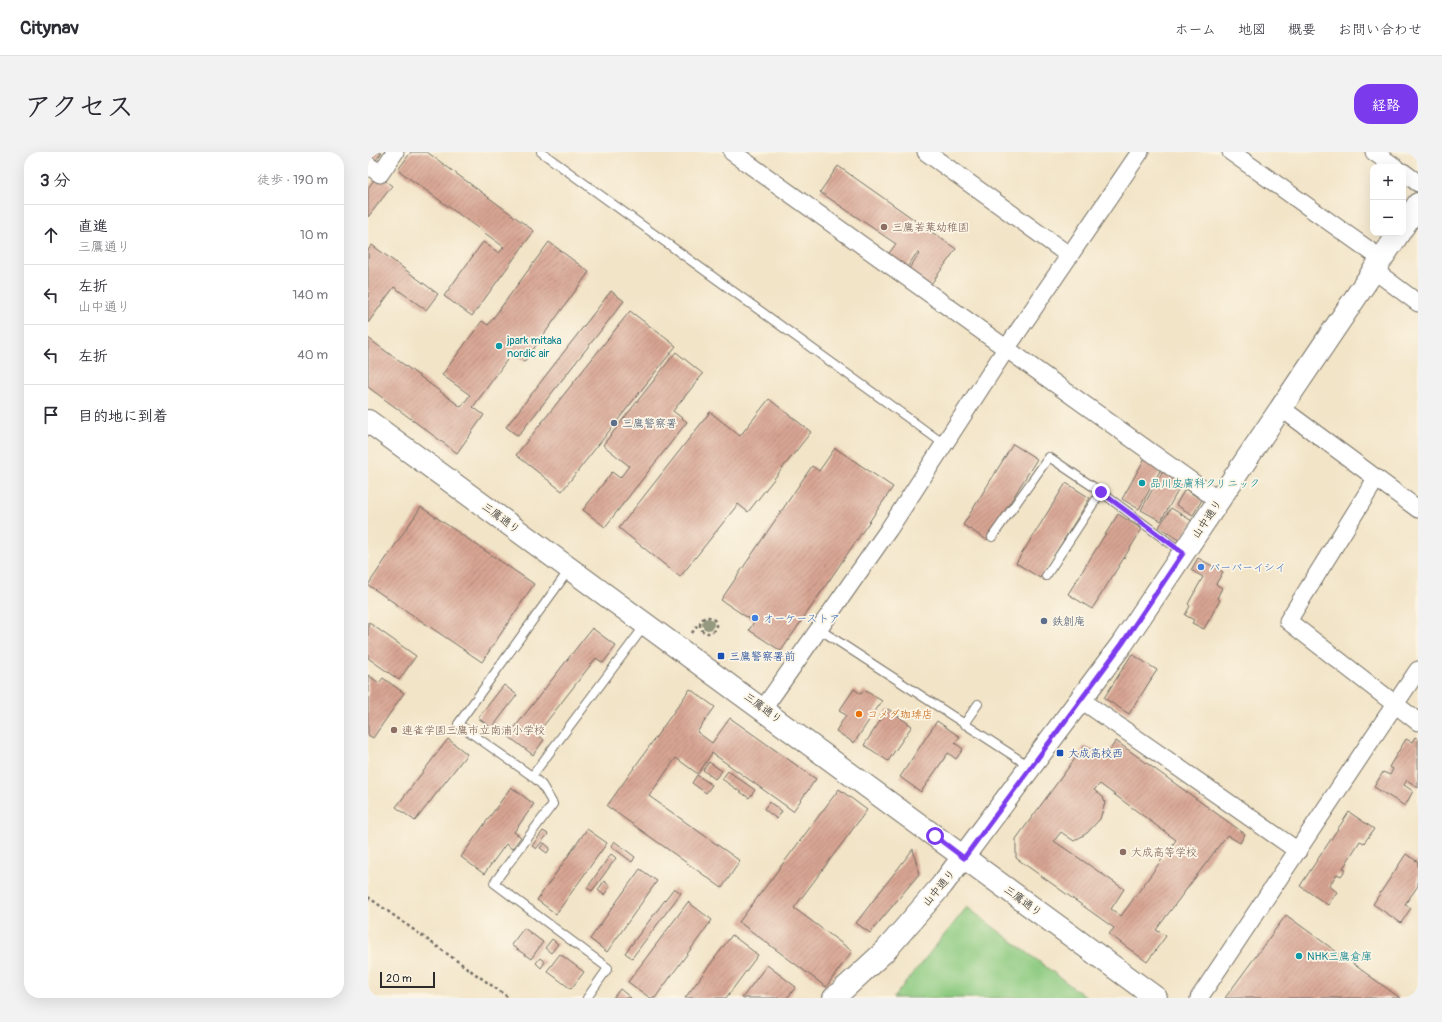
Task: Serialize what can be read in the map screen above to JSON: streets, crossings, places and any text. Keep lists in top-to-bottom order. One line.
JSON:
{"streets":{"street":["三鷹通り","山中通り"]},"crossings":[["三鷹通り","山中通り"]],"places":{"other":["三鷹若葉幼稚園","jpark mitaka nordic air","三鷹警察署","品川皮膚科クリニック","バーバーイシイ","オーケーストア","鉄創庵","コメダ珈琲店","連雀学園三鷹市立南浦小学校","大成高等学校","NHK三鷹倉庫"],"transit":["三鷹警察署前","大成高校西"]},"scale_bar":"20 m","page":{"header":"Citynav","nav":["ホーム","地図","概要","お問い合わせ"],"title":"アクセス","buttons":"経路","heading":["3 分","徒歩 · 190 m"],"map_buttons":["+","−"],"list":[["直進","三鷹通り","10 m"],["左折","山中通り","140 m"],["左折","40 m"],"目的地に到着"],"scale":"20 m"}}
